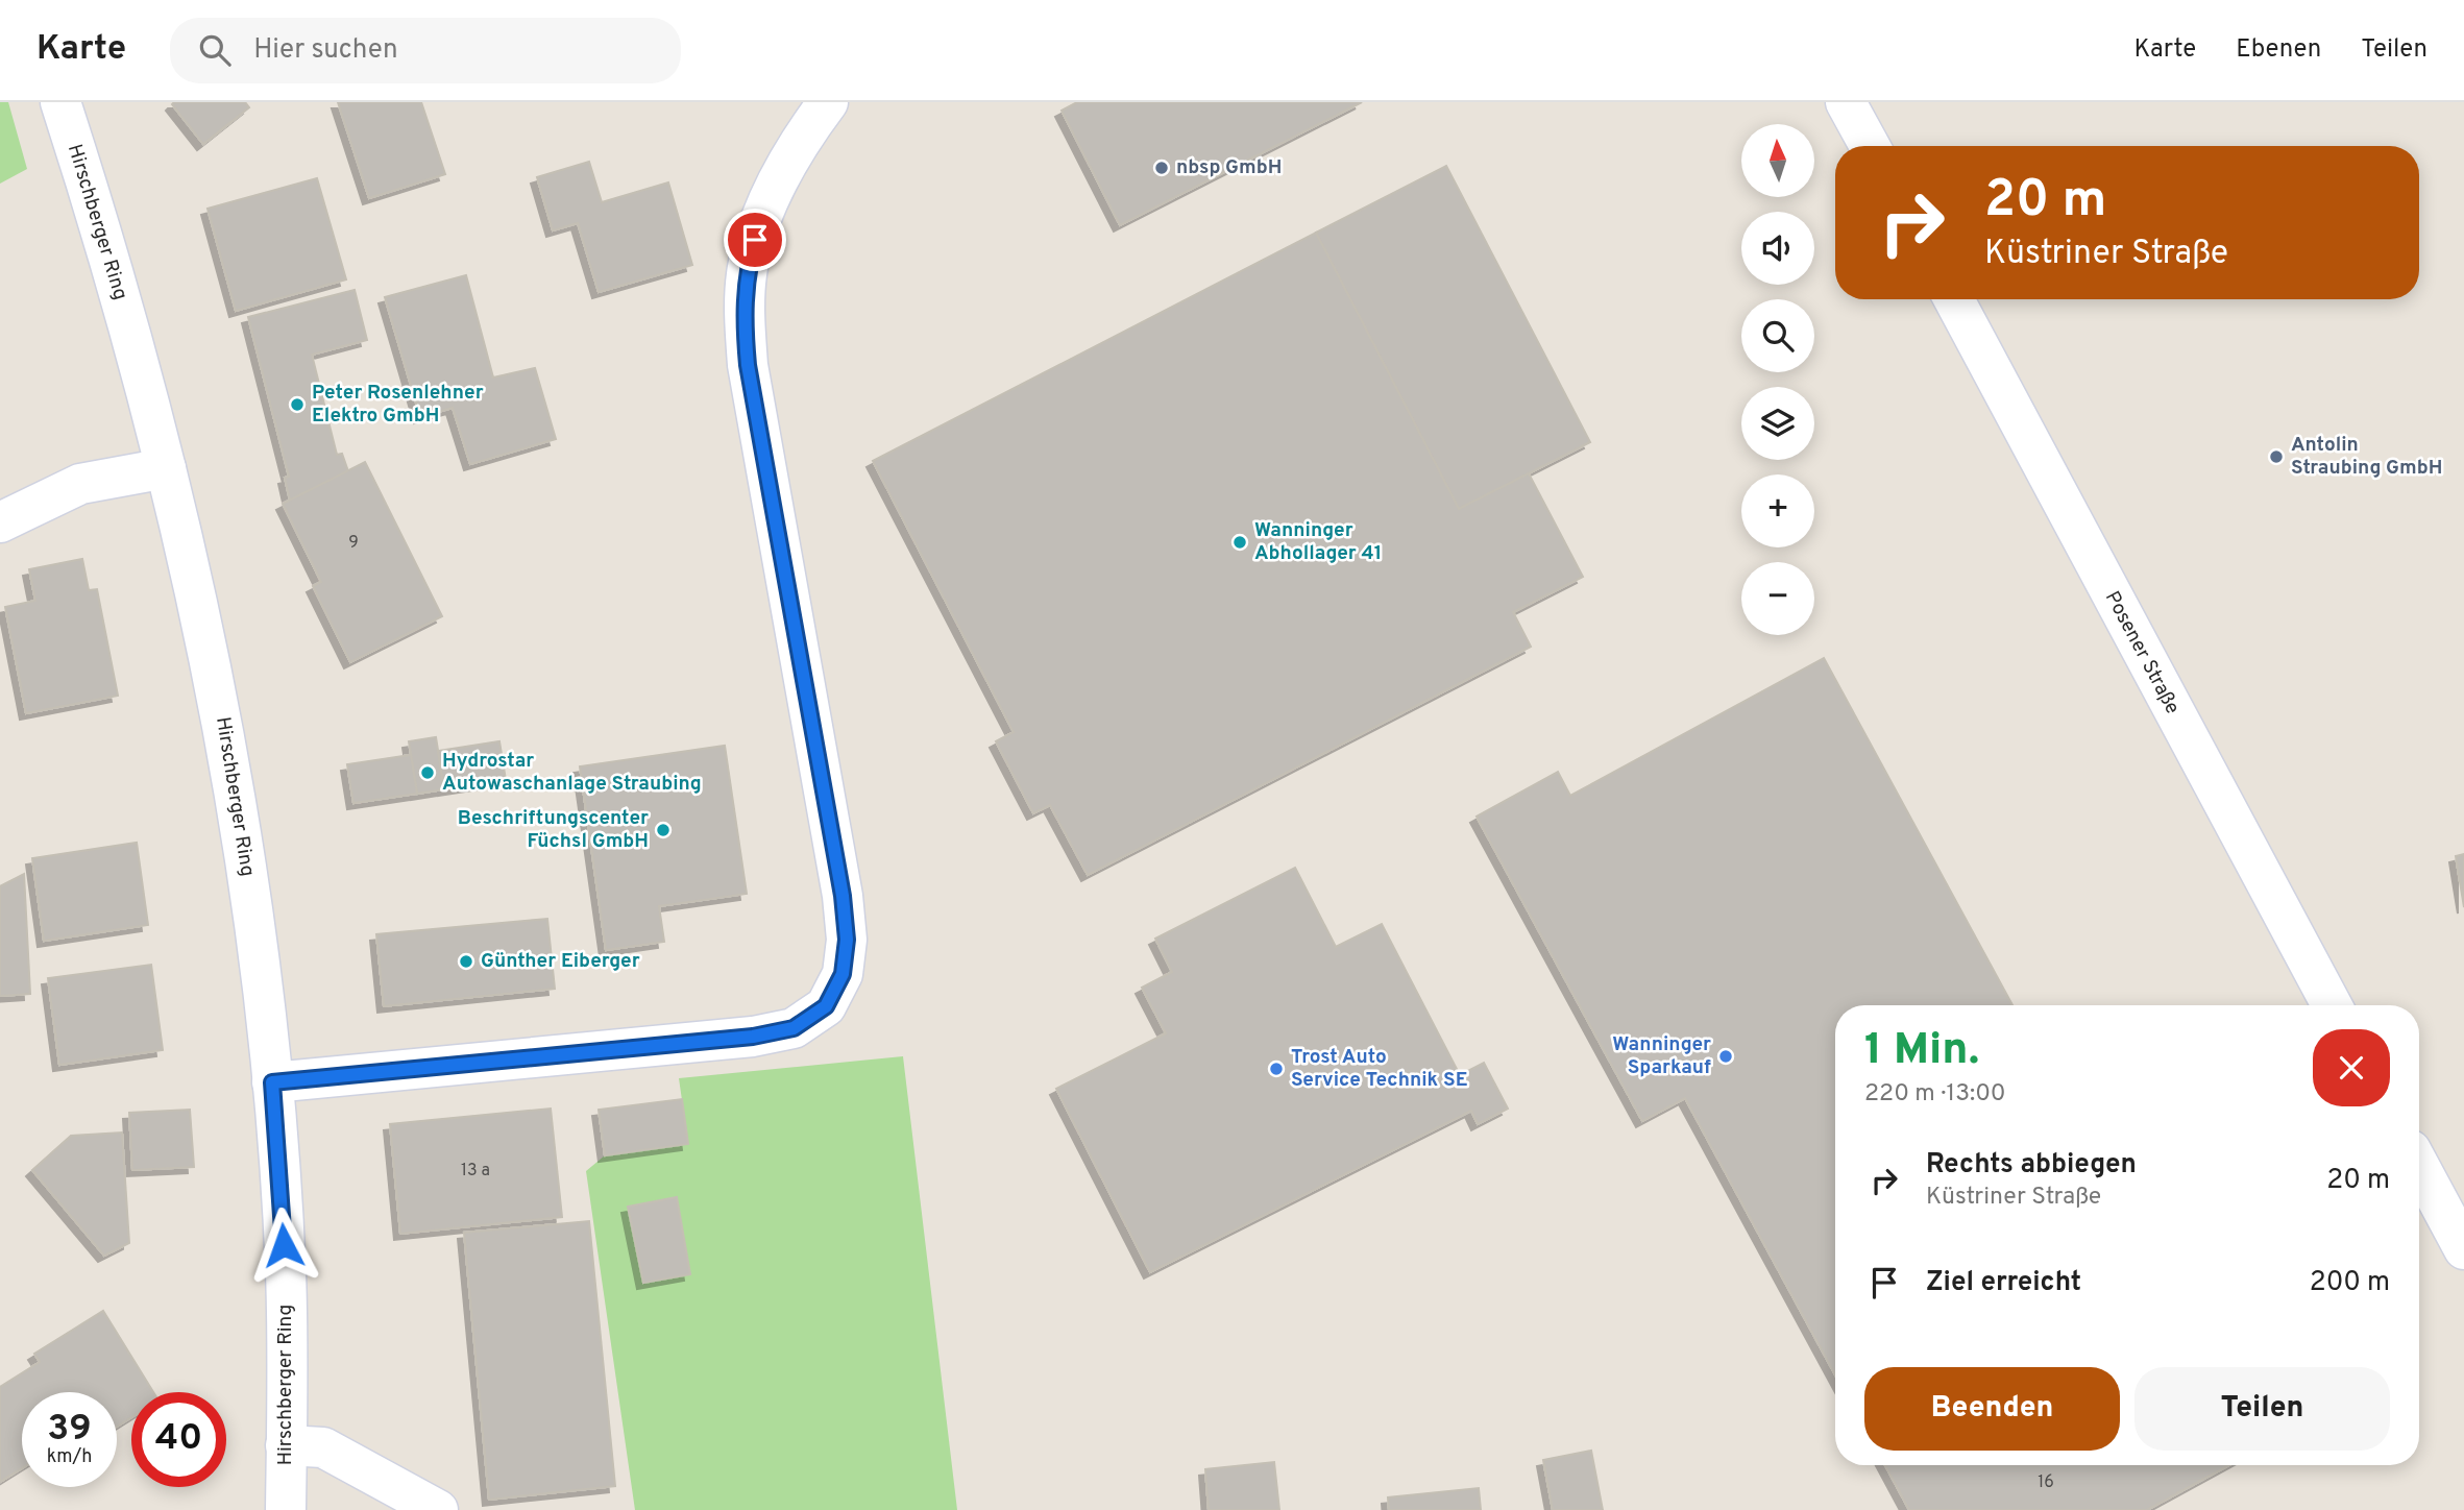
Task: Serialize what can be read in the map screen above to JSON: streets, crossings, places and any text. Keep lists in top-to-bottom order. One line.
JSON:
{"streets":{"street":["Hirschberger Ring","Posener Straße"]},"places":["nbsp GmbH","Peter Rosenlehner Elektro GmbH","Antolin Straubing GmbH","Wanninger Abhollager 41","Hydrostar Autowaschanlage Straubing","Beschriftungscenter Füchsl GmbH","Günther Eiberger","Wanninger Sparkauf","Trost Auto Service Technik SE"],"house_numbers":["9","13 a","16"],"north":"top","page":{"header":"Karte","search":"Hier suchen","nav":["Karte","Ebenen","Teilen"],"map_buttons":["+","−"],"turn":["20 m","Küstriner Straße"],"heading":["1 Min.","220 m · 13:00"],"list":[{"name":"Rechts abbiegen","note":"Küstriner Straße","value":"20 m"},{"name":"Ziel erreicht","value":"200 m"}],"buttons":["Beenden","Teilen"],"speed":"39 km/h","limit":"40"}}
